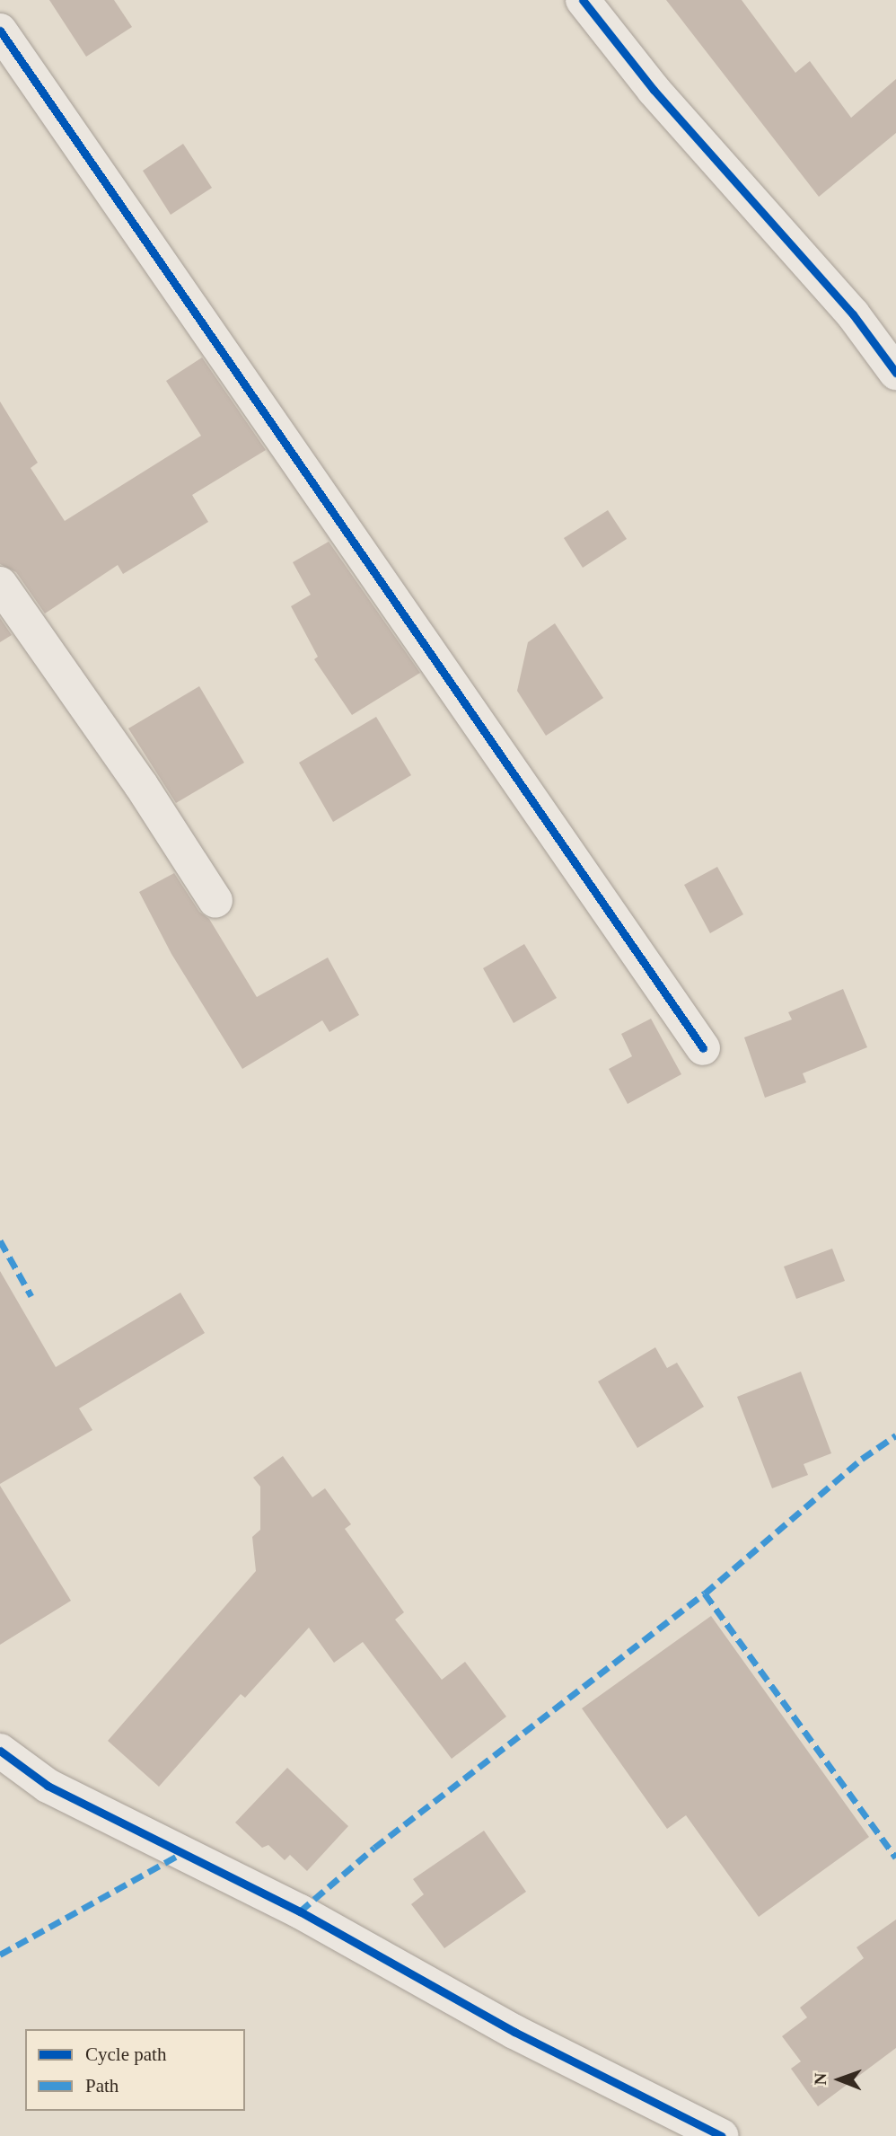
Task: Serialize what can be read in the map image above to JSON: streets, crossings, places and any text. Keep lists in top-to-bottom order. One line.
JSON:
{"legend":["Cycle path","Path"],"north":"left"}
